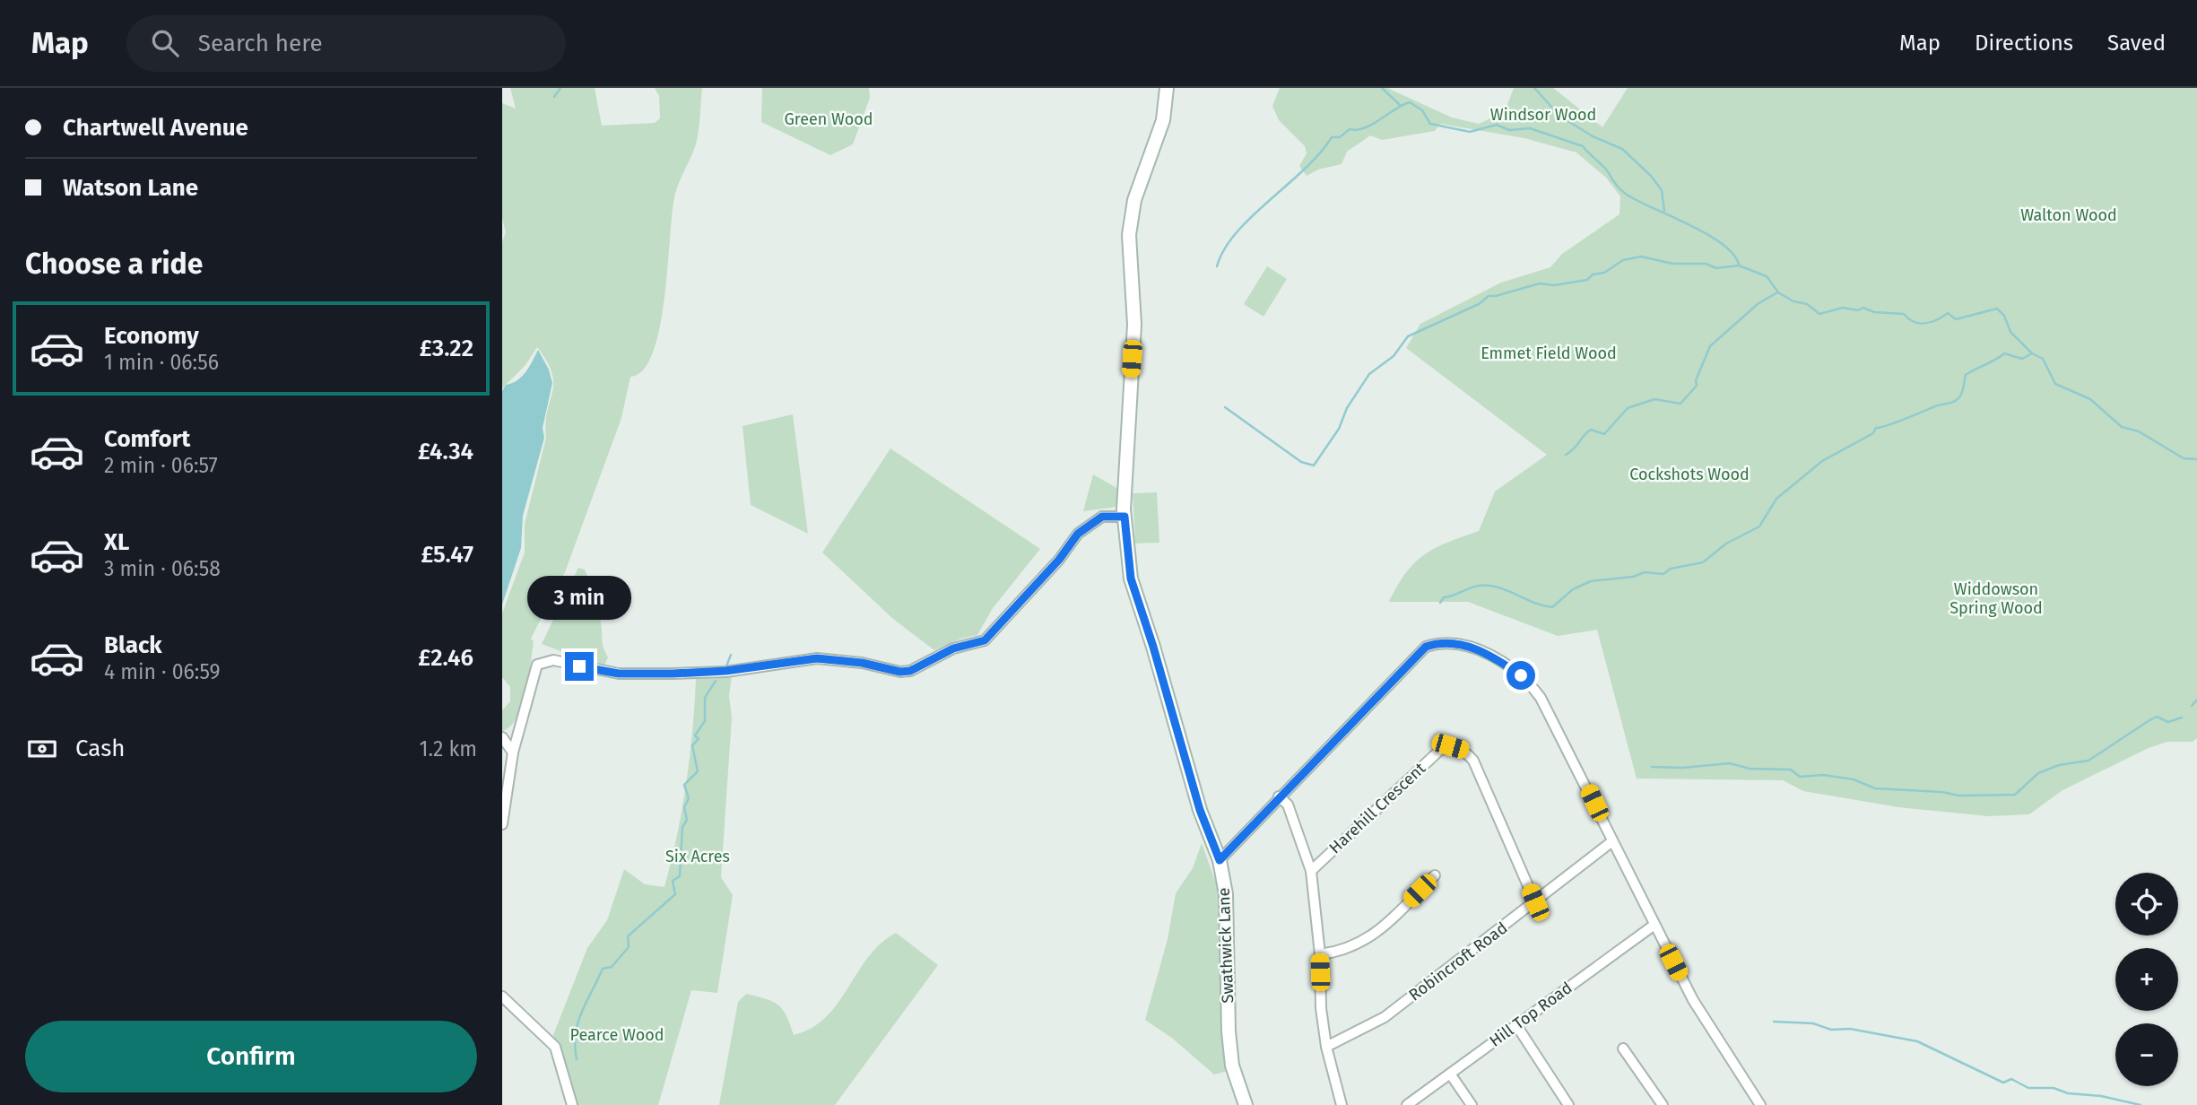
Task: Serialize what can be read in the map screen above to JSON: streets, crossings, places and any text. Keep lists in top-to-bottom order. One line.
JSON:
{"streets":{"street":["Harehill Crescent","Swathwick Lane","Robincroft Road","Hill Top Road"]},"crossings":[["Harehill Crescent","Robincroft Road"]],"parks":["Windsor Wood","Green Wood","Walton Wood","Emmet Field Wood","Cockshots Wood","Widdowson Spring Wood","Six Acres","Pearce Wood"],"page":{"header":"Map","search":"Search here","nav":["Map","Directions","Saved"],"banner":["Chartwell Avenue","Watson Lane"],"heading":"Choose a ride","list":[{"name":"Economy","note":"1 min · 06:56","value":"£3.22"},{"name":"Comfort","note":"2 min · 06:57","value":"£4.34"},{"name":"XL","note":"3 min · 06:58","value":"£5.47"},{"name":"Black","note":"4 min · 06:59","value":"£2.46"}],"bubble":"3 min","pay":["Cash","1.2 km"],"map_buttons":["+","−"],"buttons":"Confirm"}}
